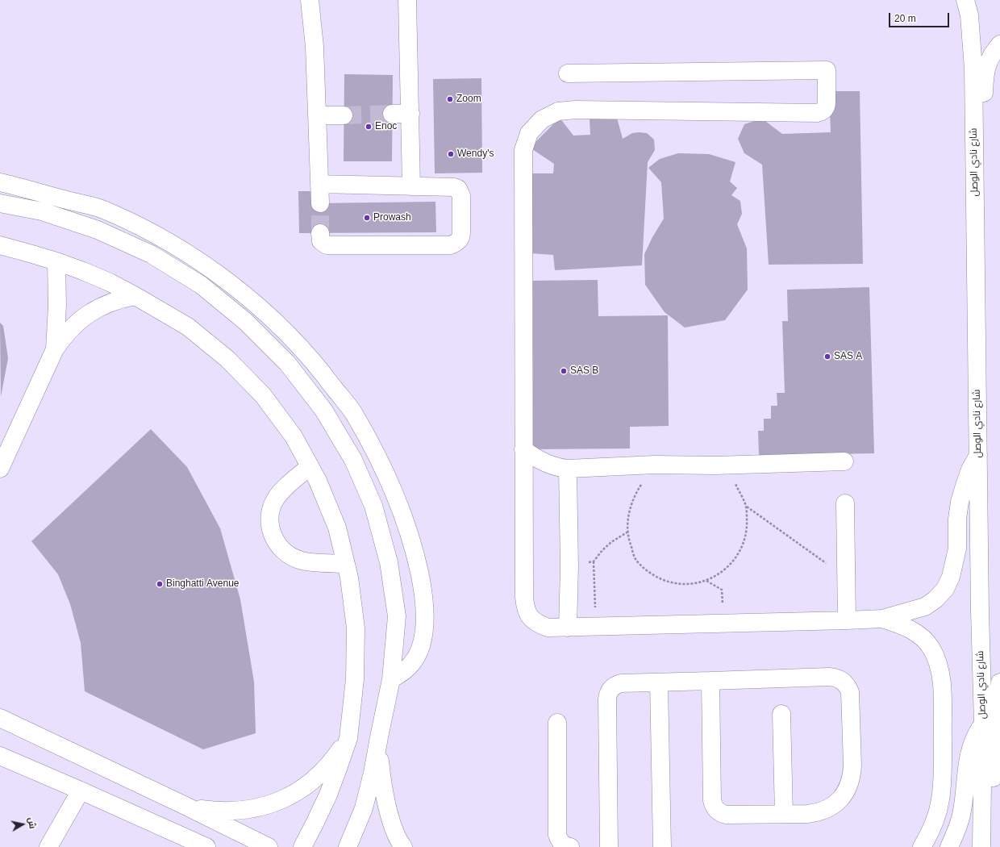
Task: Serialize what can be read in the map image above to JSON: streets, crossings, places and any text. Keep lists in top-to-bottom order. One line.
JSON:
{"streets":{"street":["شارع نادي الوصل"]},"places":["Zoom","Enoc","Wendy's","Prowash","SAS A","SAS B","Binghatti Avenue"],"scale_bar":"20 m","north":"right"}
